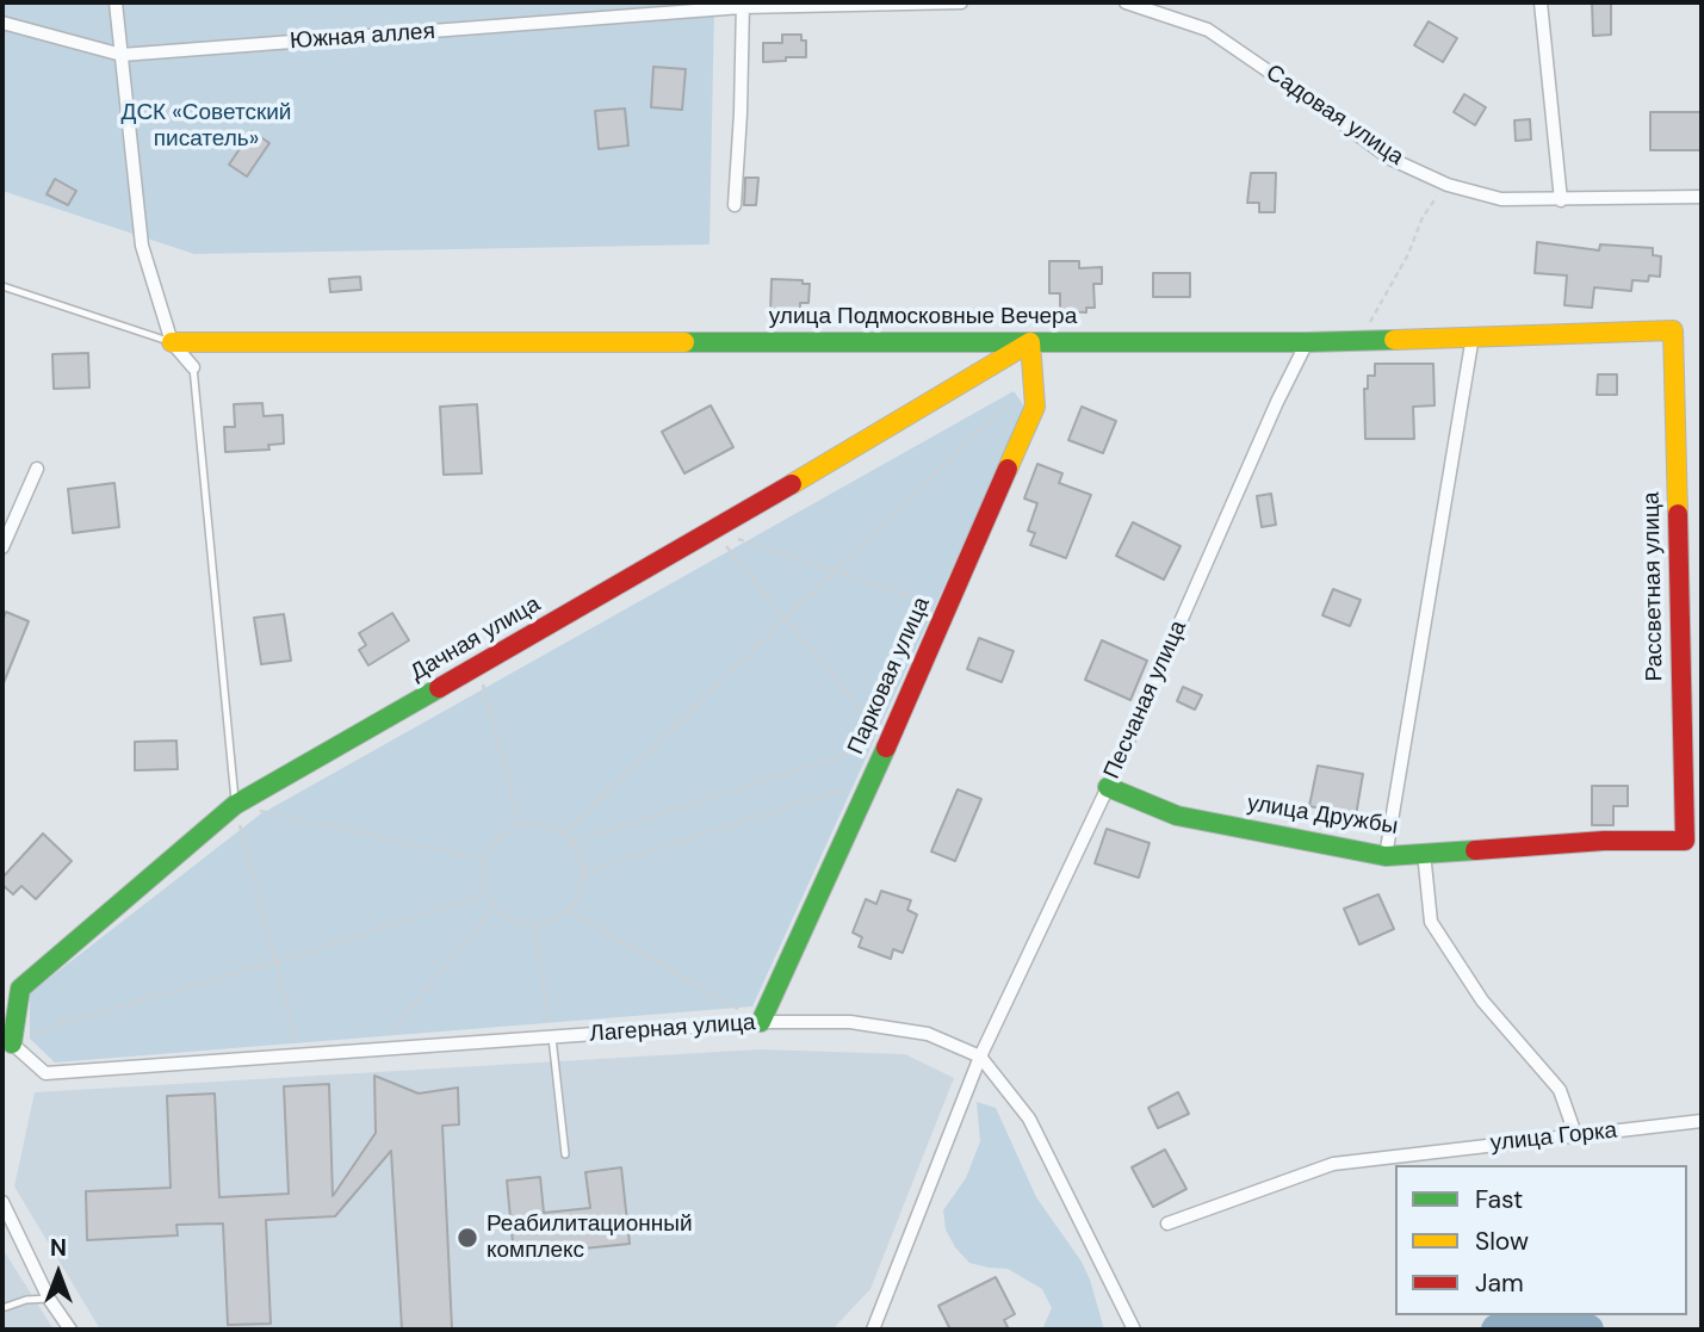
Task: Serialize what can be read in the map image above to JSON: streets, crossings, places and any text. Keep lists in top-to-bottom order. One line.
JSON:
{"streets":{"street":["Южная аллея","Садовая улица","улица Подмосковные Вечера","Рассветная улица","Дачная улица","Парковая улица","Песчаная улица","улица Дружбы","Лагерная улица","улица Горка"]},"crossings":[["улица Подмосковные Вечера","Рассветная улица"],["улица Подмосковные Вечера","Дачная улица"],["улица Подмосковные Вечера","Парковая улица"],["улица Подмосковные Вечера","Песчаная улица"],["Рассветная улица","улица Дружбы"],["Дачная улица","Парковая улица"],["Дачная улица","Лагерная улица"],["Парковая улица","Лагерная улица"],["Песчаная улица","улица Дружбы"],["Песчаная улица","Лагерная улица"]],"parks":["ДСК «Советский писатель»"],"places":["Реабилитационный комплекс"],"legend":["Fast","Slow","Jam"],"north":"top"}
